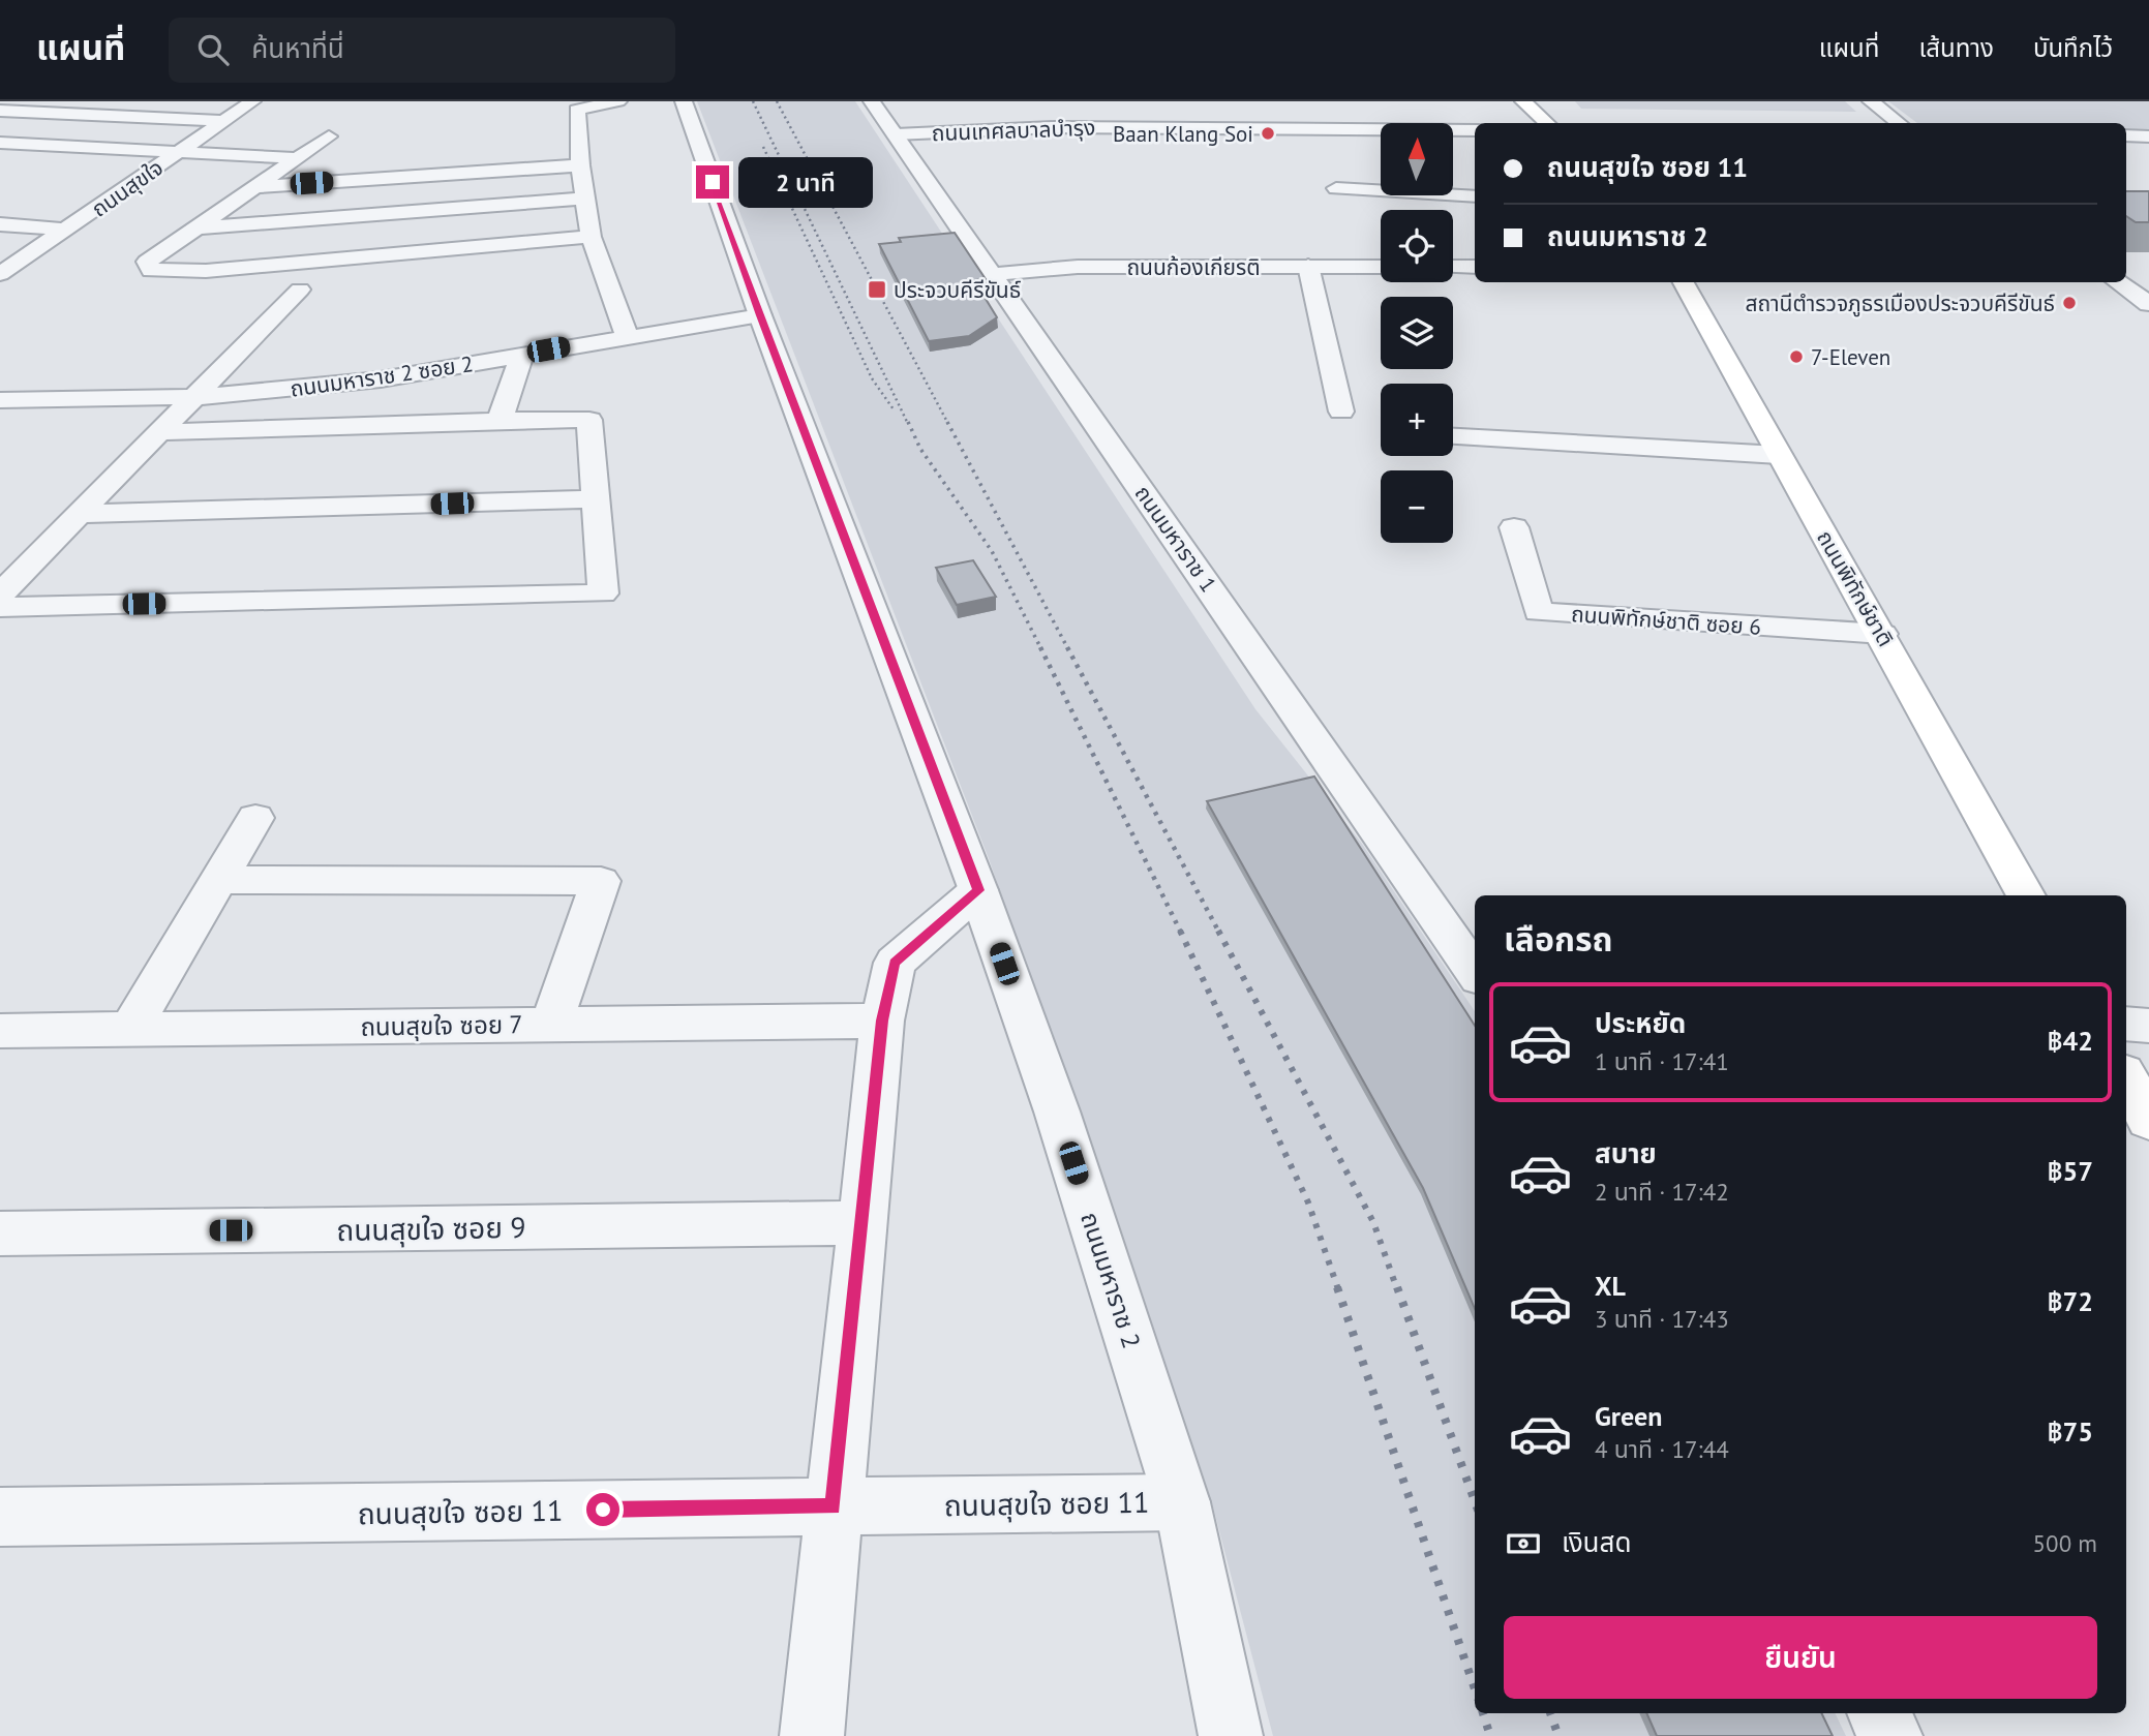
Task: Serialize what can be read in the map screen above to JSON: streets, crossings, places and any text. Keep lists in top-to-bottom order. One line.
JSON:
{"streets":{"main road":["ถนนพิทักษ์ชาติ"],"street":["ถนนเทศลบาลบำรุง","ถนนสุขใจ","ถนนก้องเกียรติ","ถนนมหาราช 2 ซอย 2","ถนนมหาราช 1","ถนนพิทักษ์ชาติ ซอย 6","ถนนสุขใจ ซอย 7","ถนนสุขใจ ซอย 9","ถนนมหาราช 2","ถนนสุขใจ ซอย 11"]},"crossings":[["ถนนเทศลบาลบำรุง","ถนนมหาราช 1"],["ถนนก้องเกียรติ","ถนนมหาราช 1"],["ถนนมหาราช 2 ซอย 2","ถนนมหาราช 2"],["ถนนพิทักษ์ชาติ","ถนนพิทักษ์ชาติ ซอย 6"],["ถนนมหาราช 2","ถนนสุขใจ ซอย 11"]],"places":{"other":["Baan Klang Soi","สถานีตำรวจภูธรเมืองประจวบคีรีขันธ์","7-Eleven"],"transit":["ประจวบคีรีขันธ์"]},"north":"top","page":{"header":"แผนที่","search":"ค้นหาที่นี่","nav":["แผนที่","เส้นทาง","บันทึกไว้"],"map_buttons":["+","−"],"banner":["ถนนสุขใจ ซอย 11","ถนนมหาราช 2"],"bubble":"2 นาที","heading":"เลือกรถ","list":[{"name":"ประหยัด","note":"1 นาที · 17:41","value":"฿42"},{"name":"สบาย","note":"2 นาที · 17:42","value":"฿57"},{"name":"XL","note":"3 นาที · 17:43","value":"฿72"},{"name":"Green","note":"4 นาที · 17:44","value":"฿75"}],"pay":["เงินสด","500 m"],"buttons":"ยืนยัน"}}
